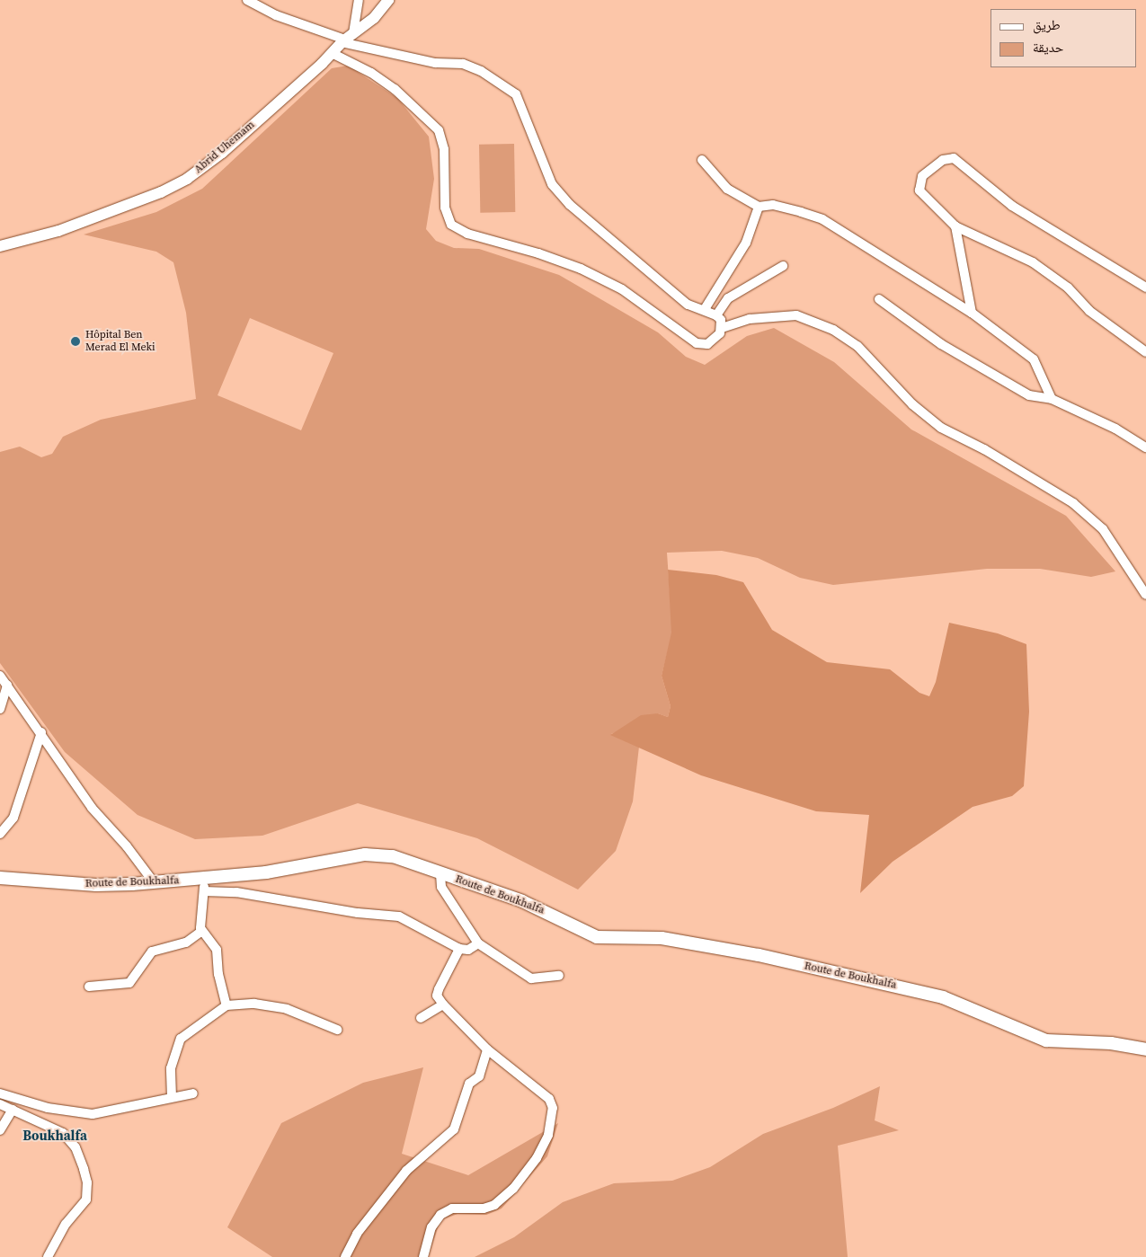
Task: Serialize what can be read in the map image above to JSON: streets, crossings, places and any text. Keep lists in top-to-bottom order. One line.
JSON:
{"streets":{"main road":["Route de Boukhalfa"],"street":["Abrid Uhemam"]},"districts":["Boukhalfa"],"places":["Hôpital Ben Merad El Meki"],"legend":["طريق","حديقة"]}
